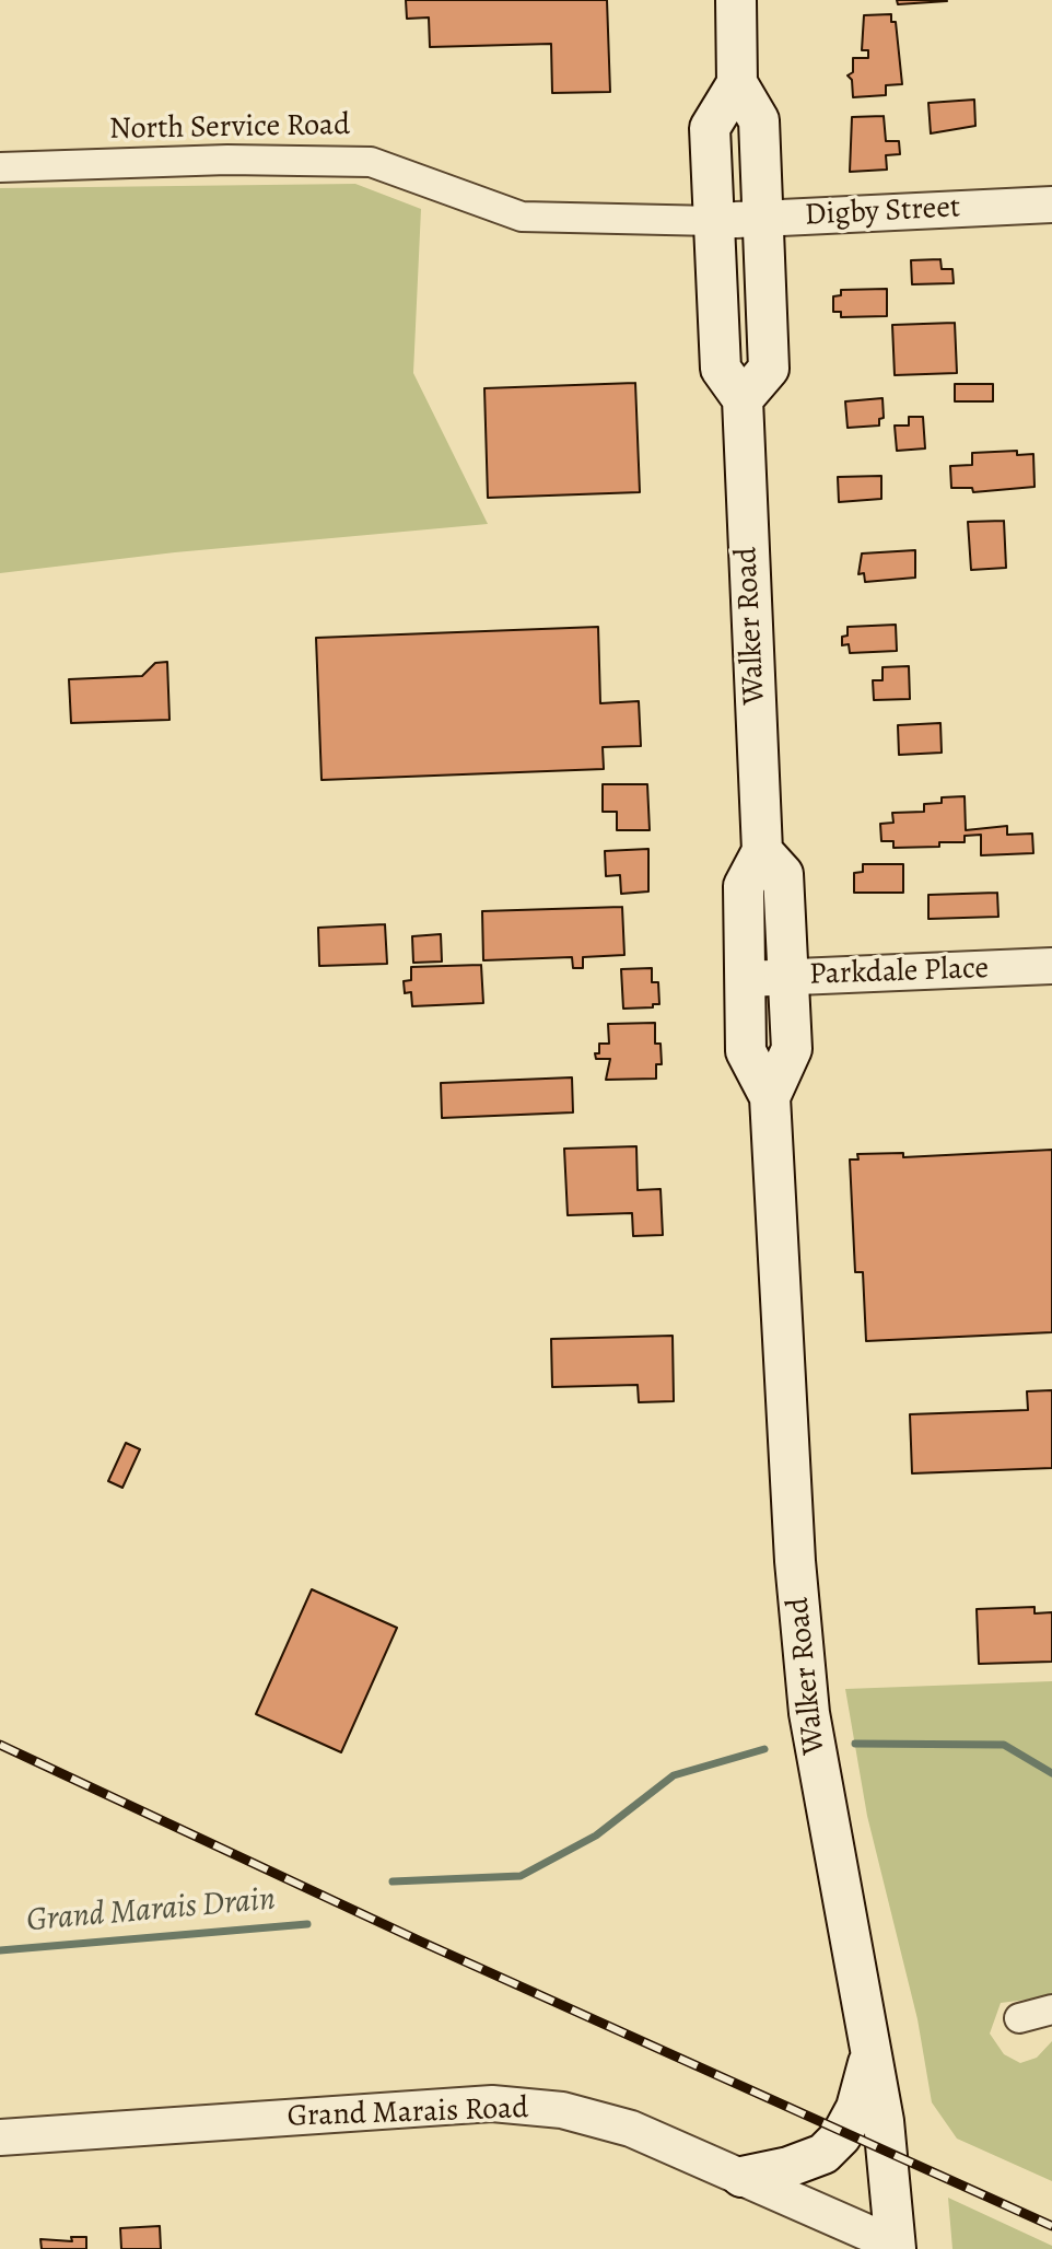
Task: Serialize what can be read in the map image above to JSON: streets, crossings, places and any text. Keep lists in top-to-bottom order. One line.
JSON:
{"streets":{"main road":["Walker Road"],"street":["North Service Road","Digby Street","Parkdale Place","Grand Marais Road"]},"crossings":[["North Service Road","Digby Street"],["North Service Road","Walker Road"],["Digby Street","Walker Road"],["Walker Road","Parkdale Place"],["Walker Road","Grand Marais Road"]],"water":["Grand Marais Drain"]}
